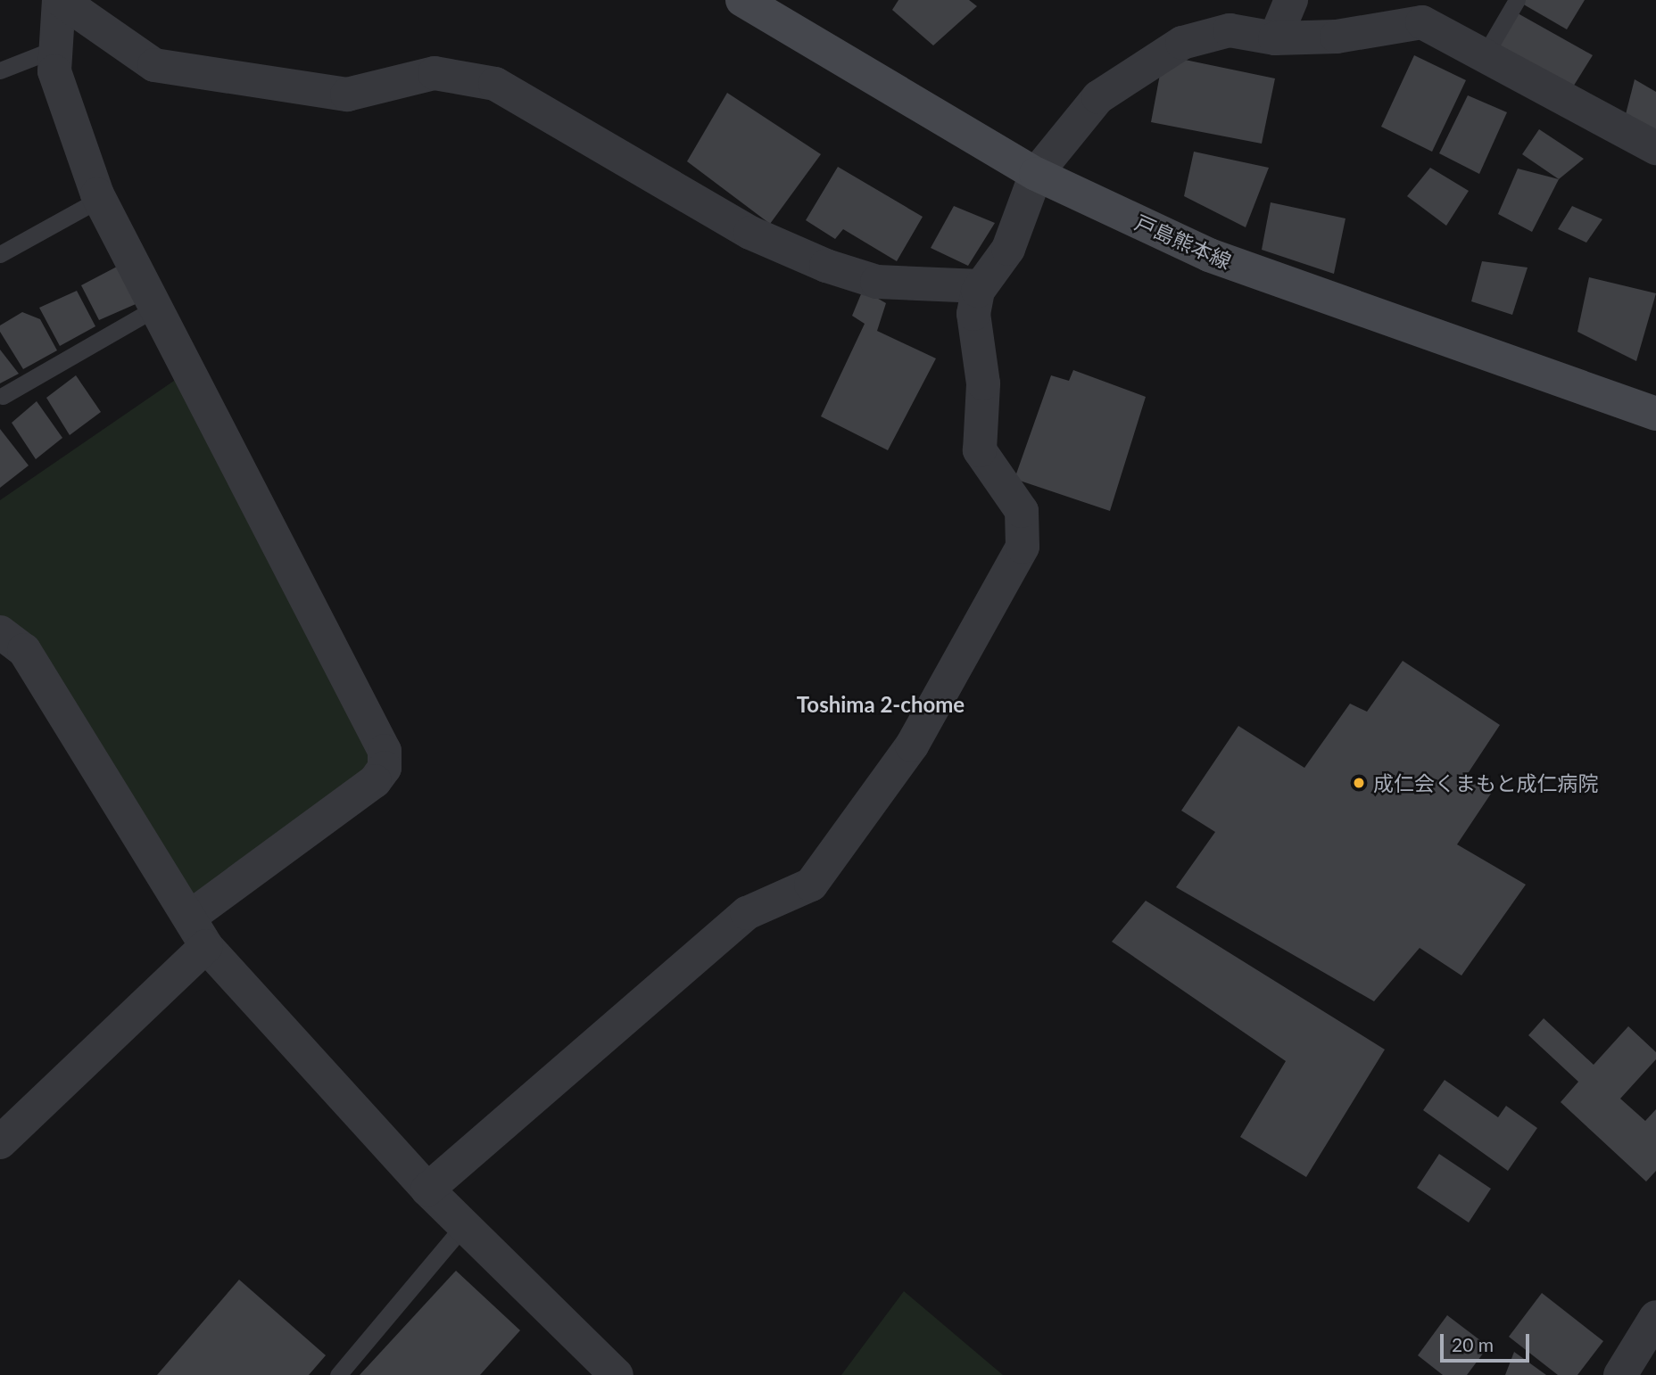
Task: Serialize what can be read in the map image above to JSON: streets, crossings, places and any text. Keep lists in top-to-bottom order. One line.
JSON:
{"streets":{"main road":["戸島熊本線"]},"districts":["Toshima 2-chome"],"places":["成仁会くまもと成仁病院"],"scale_bar":"20 m"}
